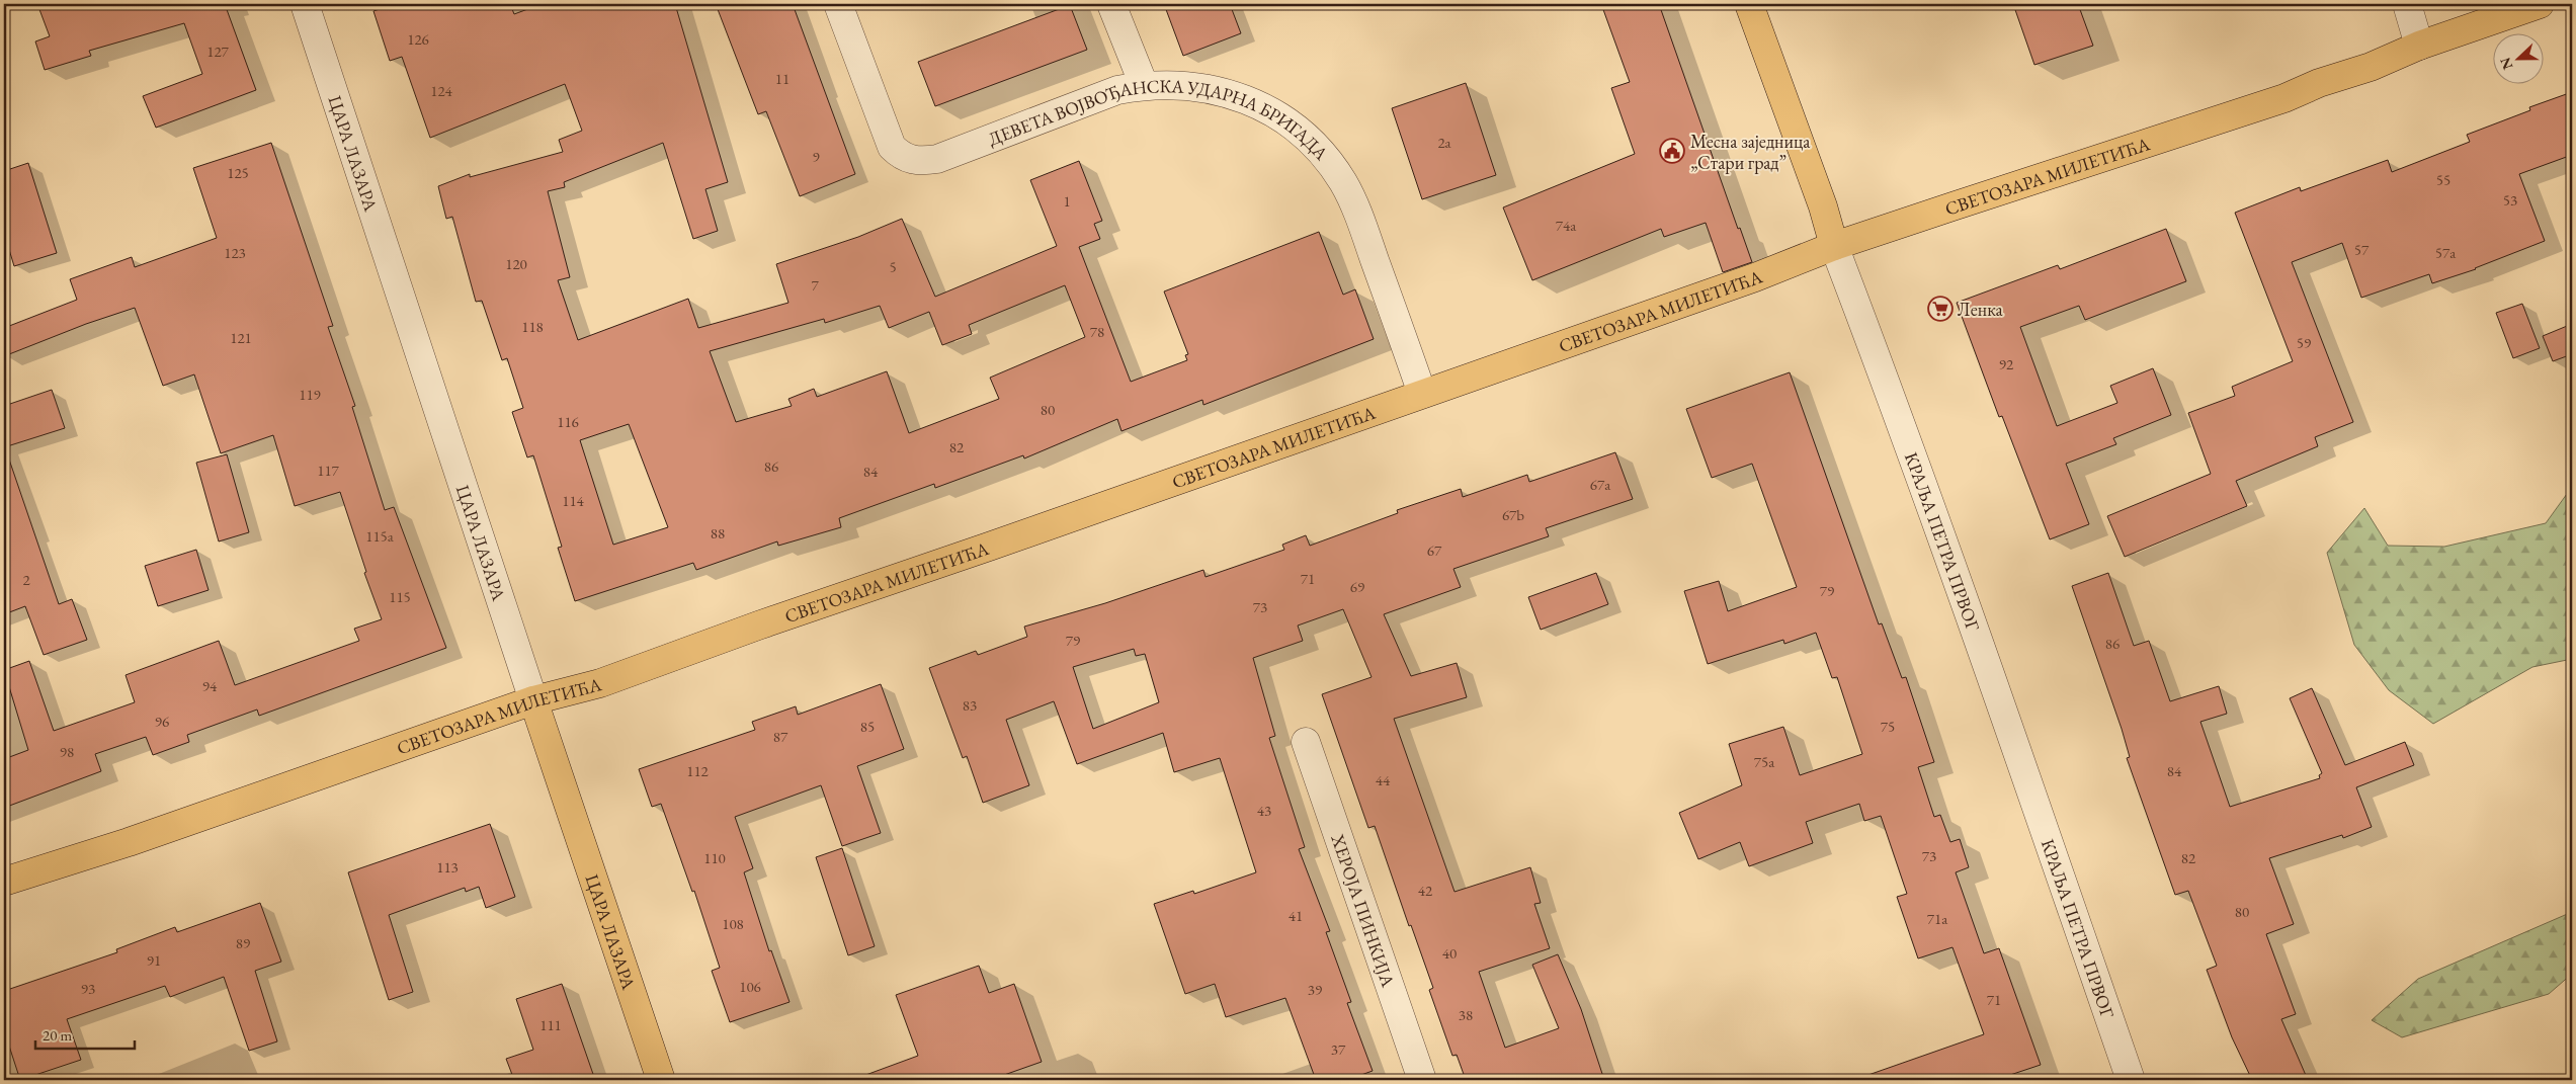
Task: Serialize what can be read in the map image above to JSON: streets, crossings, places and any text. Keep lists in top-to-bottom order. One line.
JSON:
{"streets":{"main road":["ЦАРА ЛАЗАРА","СВЕТОЗАРА МИЛЕТИЋА","КРАЉА ПЕТРА ПРВОГ"],"street":["ДЕВЕТА ВОЈВОЂАНСКА УДАРНА БРИГАДА","ХЕРОЈА ПИНКИЈА"]},"crossings":[["ЦАРА ЛАЗАРА","СВЕТОЗАРА МИЛЕТИЋА"],["ДЕВЕТА ВОЈВОЂАНСКА УДАРНА БРИГАДА","СВЕТОЗАРА МИЛЕТИЋА"],["СВЕТОЗАРА МИЛЕТИЋА","КРАЉА ПЕТРА ПРВОГ"]],"places":{"public building":["Месна заједница „Стари град”"],"supermarket":["Ленка"]},"house_numbers":["126","127","11","124","2a","9","125","55","53","1","74a","57","123","57a","120","5","7","118","78","121","59","92","119","80","116","82","86","117","84","67a","114","67b","88","115a","67","71","2","69","79","115","73","79","86","94","83","96","85","75","87","98","75a","112","84","44","43","73","110","82","113","42","80","41","71a","108","89","40","91","106","93","39","71","38","111","37"],"scale_bar":"20 m","north":"left"}
